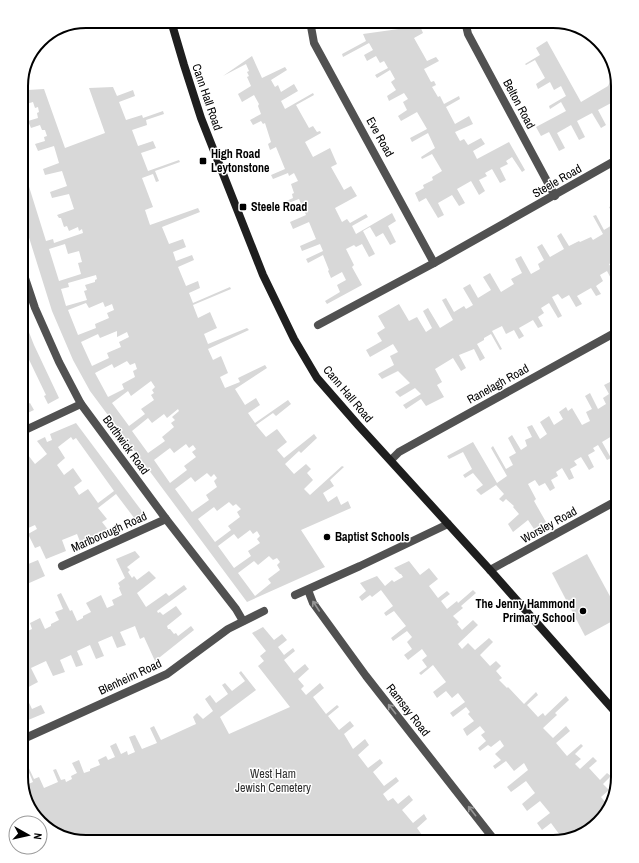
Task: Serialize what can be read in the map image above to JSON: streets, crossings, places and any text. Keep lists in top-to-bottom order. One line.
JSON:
{"streets":{"street":["Cann Hall Road","Belton Road","Eve Road","Steele Road","Ranelagh Road","Borthwick Road","Worsley Road","Marlborough Road","Blenheim Road","Ramsay Road"]},"crossings":[["Cann Hall Road","Ranelagh Road"],["Cann Hall Road","Worsley Road"],["Belton Road","Steele Road"],["Eve Road","Steele Road"],["Borthwick Road","Marlborough Road"],["Borthwick Road","Blenheim Road"]],"one_way":["Ramsay Road"],"parks":["West Ham Jewish Cemetery"],"places":{"transit":["High Road Leytonstone","Steele Road"],"other":["Baptist Schools","The Jenny Hammond Primary School"]},"north":"right"}
